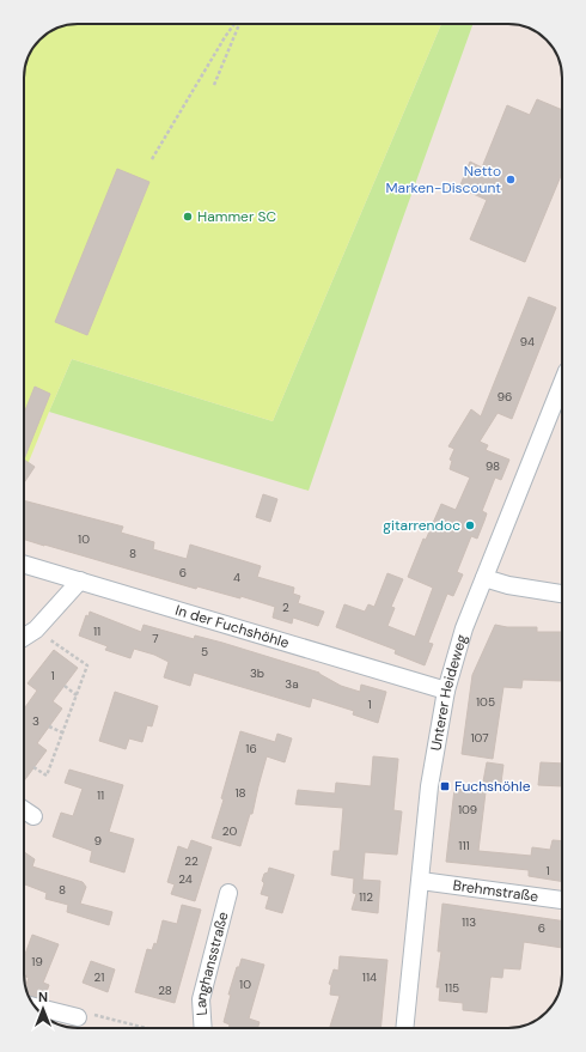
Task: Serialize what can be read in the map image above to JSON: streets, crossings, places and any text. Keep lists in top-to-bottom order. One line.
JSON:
{"streets":{"street":["In der Fuchshöhle","Unterer Heideweg","Brehmstraße","Langhansstraße"]},"crossings":[["In der Fuchshöhle","Unterer Heideweg"],["Unterer Heideweg","Brehmstraße"]],"places":{"other":["Netto Marken-Discount","Hammer SC","gitarrendoc"],"transit":["Fuchshöhle"]},"house_numbers":["94","96","98","10","8","6","4","2","11","7","5","3b","1","3a","105","1","3","107","16","18","11","109","20","9","111","22","1","24","8","112","113","6","19","21","114","10","115","28"],"north":"top"}
